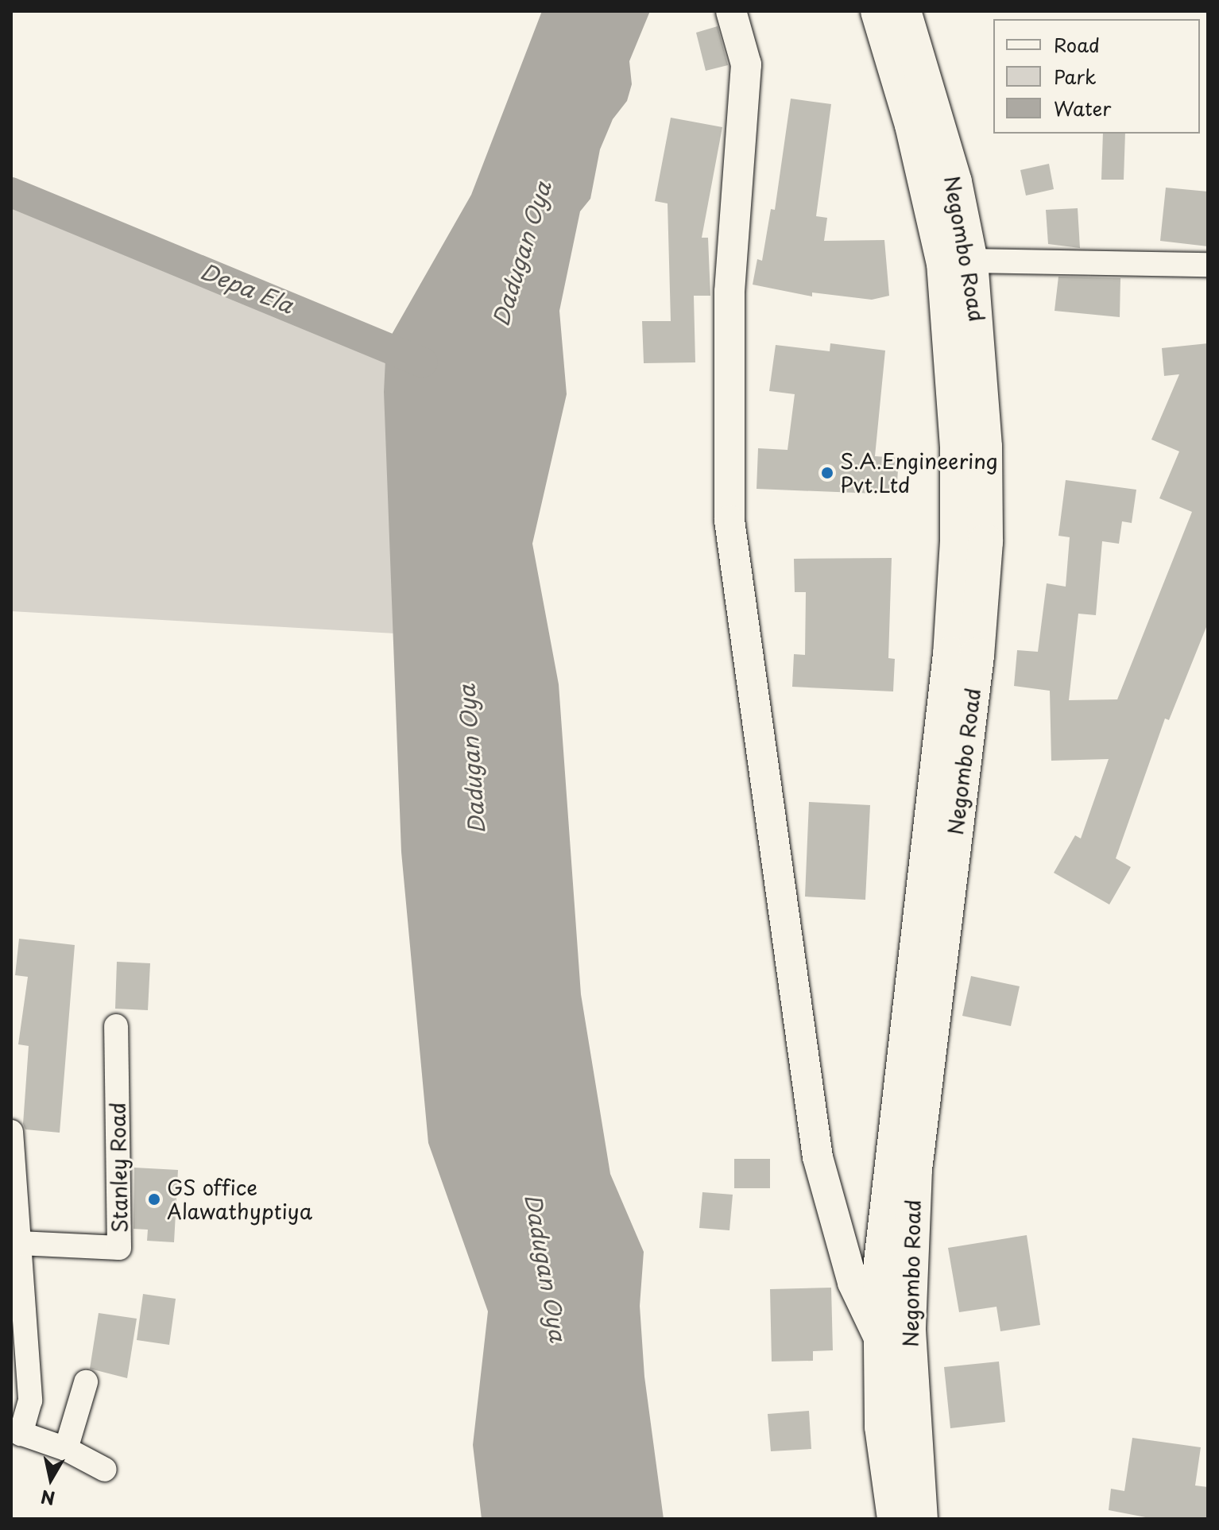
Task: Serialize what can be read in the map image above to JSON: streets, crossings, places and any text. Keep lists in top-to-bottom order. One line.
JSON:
{"streets":{"highway":["Negombo Road"],"street":["Stanley Road"]},"water":["Dadugan Oya","Depa Ela"],"places":["S.A.Engineering Pvt.Ltd","GS office Alawathyptiya"],"legend":["Road","Park","Water"],"north":"bottom"}
